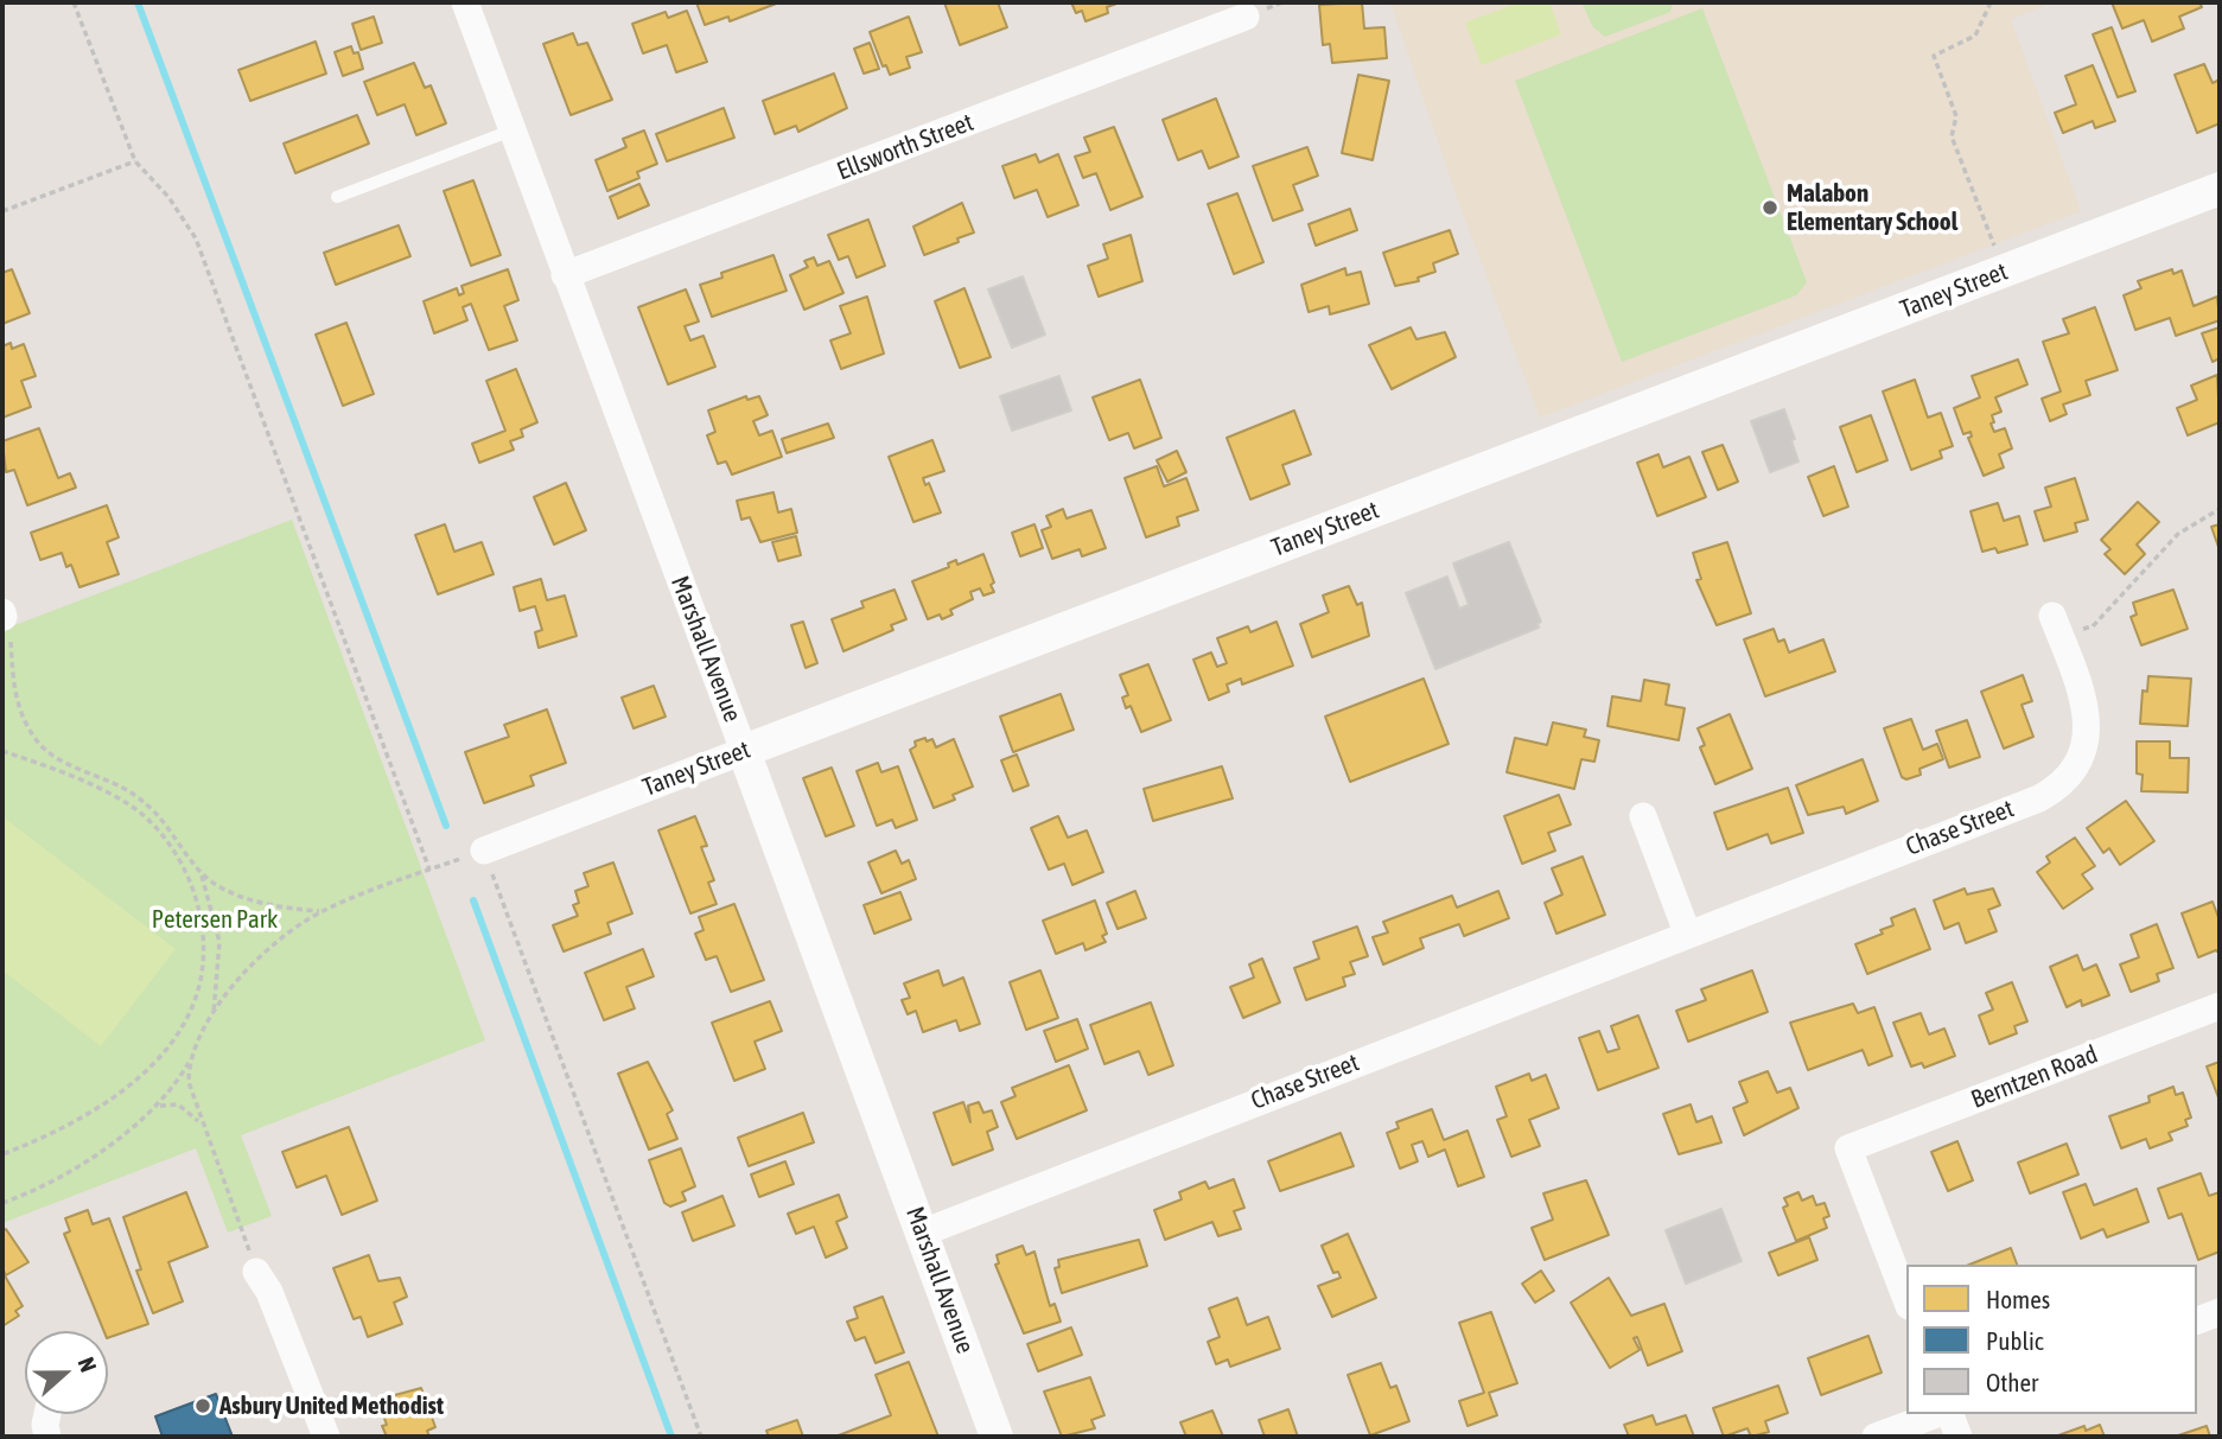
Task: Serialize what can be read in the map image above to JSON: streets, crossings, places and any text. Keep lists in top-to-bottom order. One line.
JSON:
{"streets":{"street":["Ellsworth Street","Taney Street","Marshall Avenue","Chase Street","Berntzen Road"]},"crossings":[["Ellsworth Street","Marshall Avenue"],["Taney Street","Marshall Avenue"],["Marshall Avenue","Chase Street"]],"parks":["Petersen Park"],"places":["Malabon Elementary School","Asbury United Methodist"],"legend":["Homes","Public","Other"],"north":"right"}
